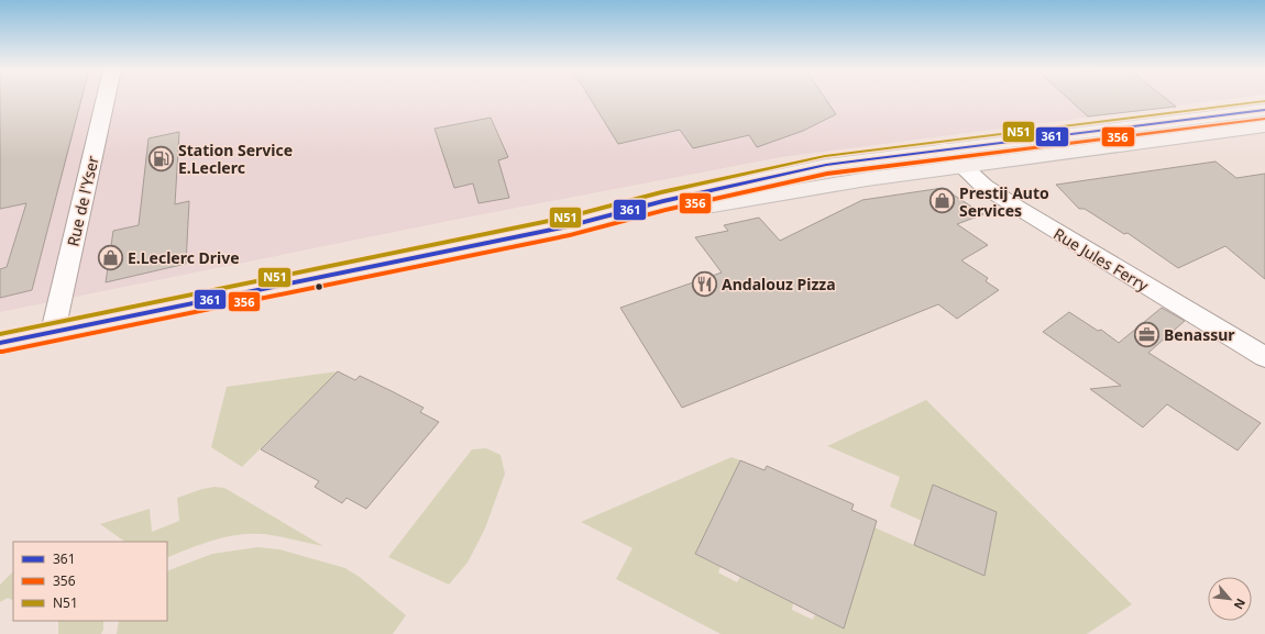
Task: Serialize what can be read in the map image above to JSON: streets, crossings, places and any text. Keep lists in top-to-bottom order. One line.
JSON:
{"streets":{"street":["Rue de l'Yser","Rue Jules Ferry"]},"places":{"fuel station":["Station Service E.Leclerc"],"shop":["Prestij Auto Services","E.Leclerc Drive"],"restaurant":["Andalouz Pizza"],"office":["Benassur"]},"lines":["transit line N51","transit line 361","transit line 356"],"legend":["361","356","N51"],"north":"bottom right"}
